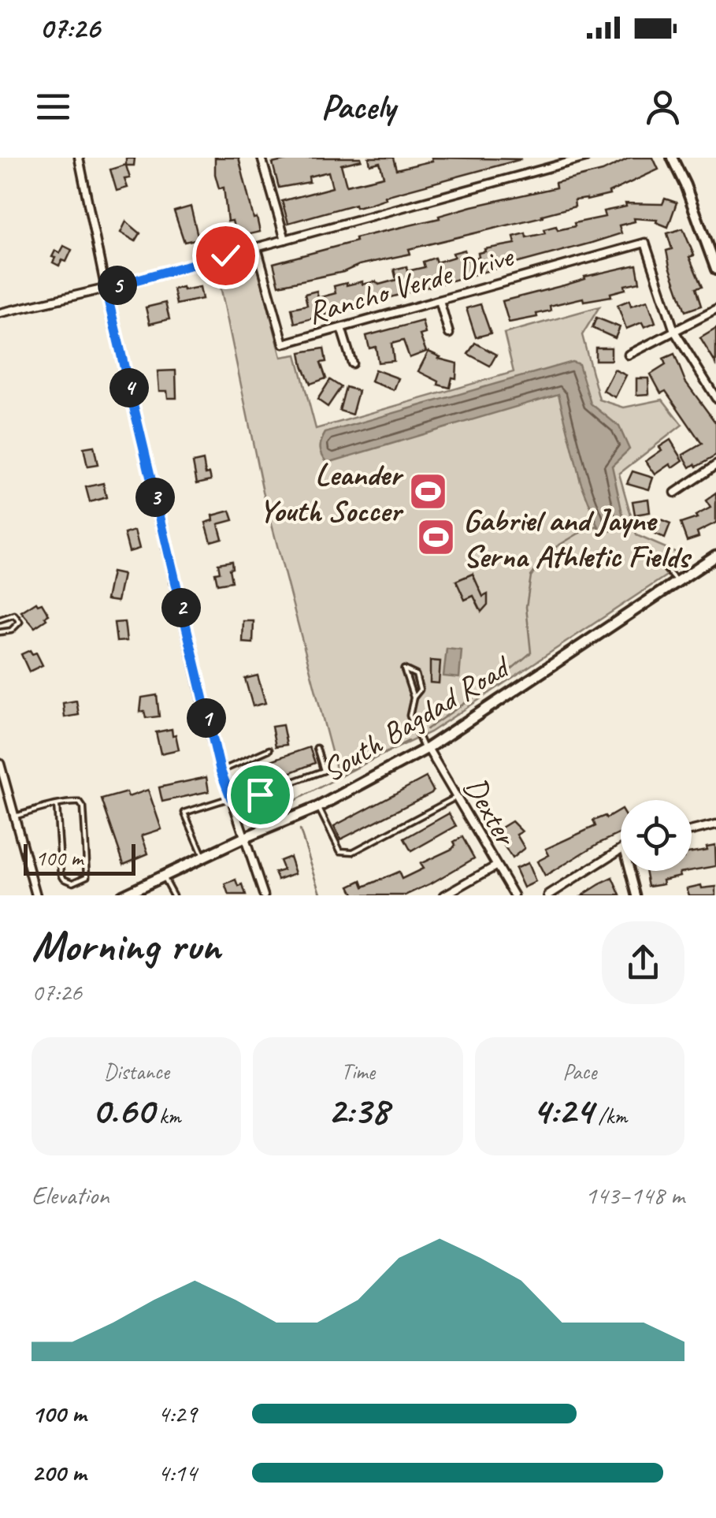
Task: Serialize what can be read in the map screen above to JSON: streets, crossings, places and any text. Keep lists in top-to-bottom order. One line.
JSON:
{"streets":{"main road":["South Bagdad Road"],"street":["Rancho Verde Drive","Dexter"]},"crossings":[["South Bagdad Road","Dexter"]],"places":{"sports":["Leander Youth Soccer","Gabriel and Jayne Serna Athletic Fields"]},"scale_bar":"100 m","page":{"status":"07:26","header":"Pacely","pins":["5","4","3","2","1"],"scale":"100 m","heading":["Morning run","07:26"],"stats":[["Distance","0.60 km"],["Time","2:38"],["Pace","4:24 /km"]],"chart":["Elevation","143–148 m"],"list":[{"name":"100 m","note":"4:29"},{"name":"200 m","note":"4:14"}]}}
